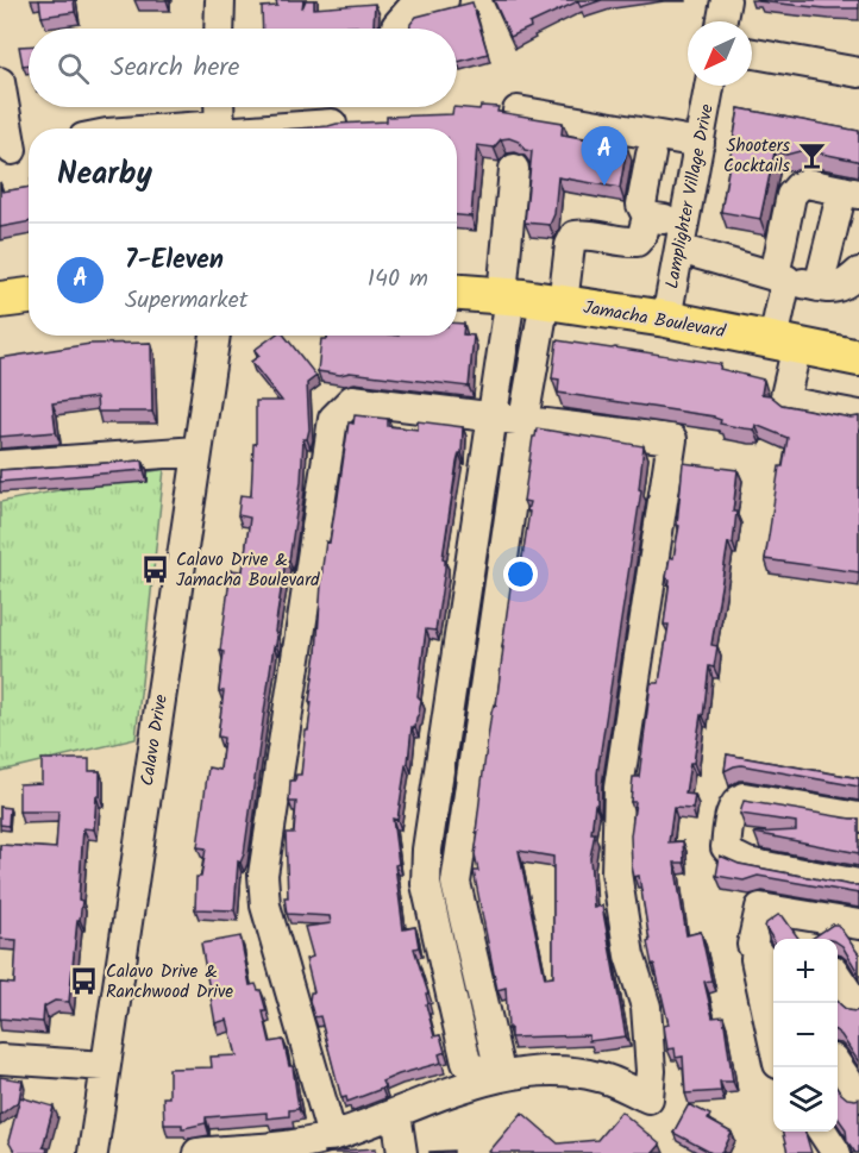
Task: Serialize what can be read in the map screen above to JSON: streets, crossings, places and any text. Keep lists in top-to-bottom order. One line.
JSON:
{"streets":{"main road":["Jamacha Boulevard"],"street":["Lamplighter Village Drive","Calavo Drive"]},"crossings":[["Lamplighter Village Drive","Jamacha Boulevard"]],"places":{"bar":["Shooters Cocktails"],"bus stop":["Calavo Drive & Jamacha Boulevard","Calavo Drive & Ranchwood Drive"]},"north":"bottom left","page":{"search":"Search here","pins":"A","heading":"Nearby","list":[{"mark":"A","name":"7-Eleven","note":"Supermarket","value":"140 m"}],"map_buttons":["+","−"]}}
